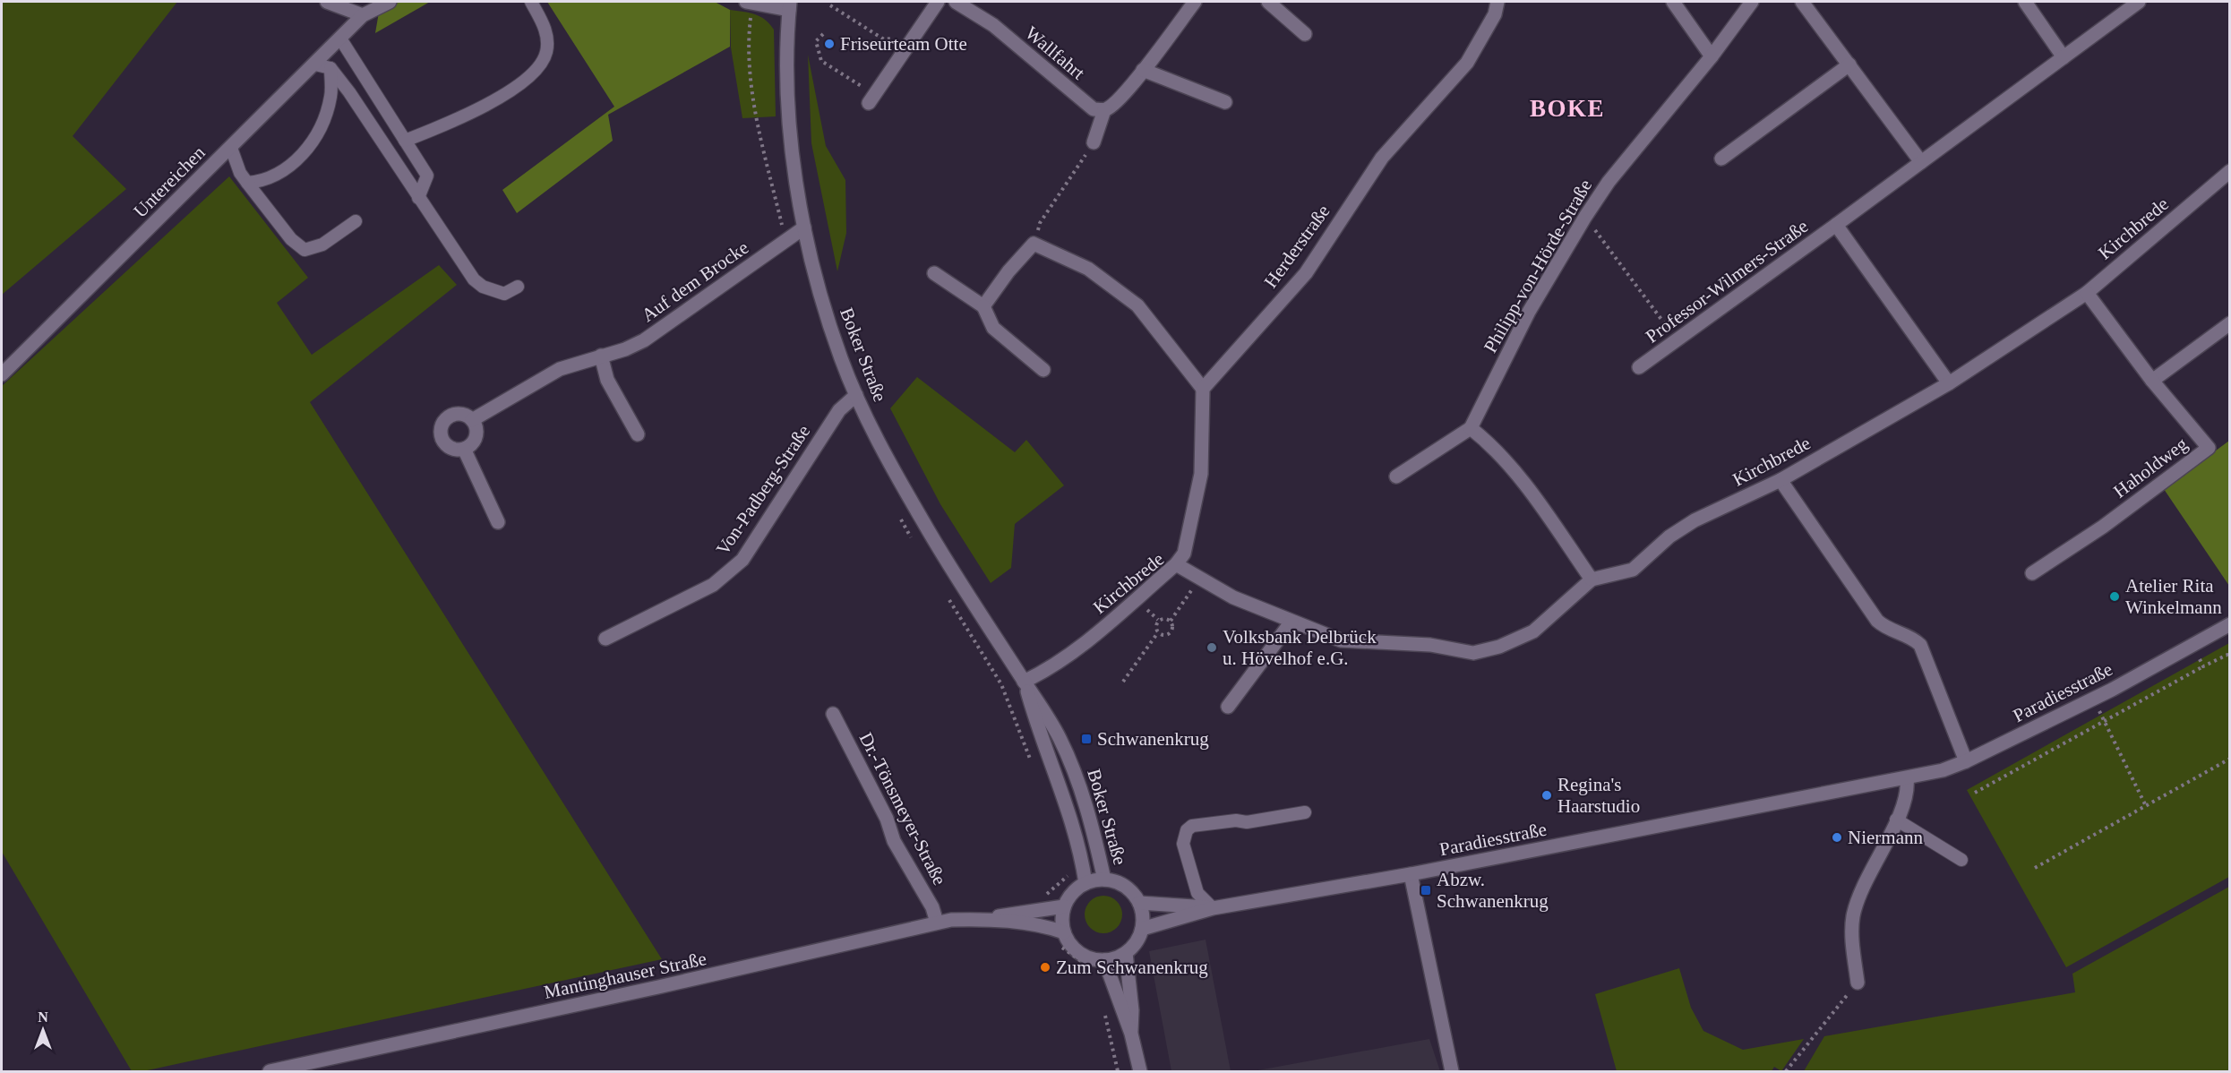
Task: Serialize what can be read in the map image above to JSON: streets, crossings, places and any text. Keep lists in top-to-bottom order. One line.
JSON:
{"streets":{"street":["Wallfahrt","Untereichen","Kirchbrede","Herderstraße","Philipp-von-Hörde-Straße","Auf dem Brocke","Professor-Wilmers-Straße","Boker Straße","Haholdweg","Von-Padberg-Straße","Paradiesstraße","Dr.-Tönsmeyer-Straße","Mantinghauser Straße"]},"crossings":[["Kirchbrede","Professor-Wilmers-Straße"],["Kirchbrede","Boker Straße"],["Kirchbrede","Haholdweg"],["Auf dem Brocke","Boker Straße"],["Boker Straße","Von-Padberg-Straße"],["Boker Straße","Paradiesstraße"],["Boker Straße","Mantinghauser Straße"],["Paradiesstraße","Mantinghauser Straße"],["Dr.-Tönsmeyer-Straße","Mantinghauser Straße"]],"districts":["BOKE"],"places":{"other":["Friseurteam Otte","Atelier Rita Winkelmann","Volksbank Delbrück u. Hövelhof e.G.","Regina's Haarstudio","Niermann","Zum Schwanenkrug"],"transit":["Schwanenkrug","Abzw. Schwanenkrug"]},"north":"top"}
